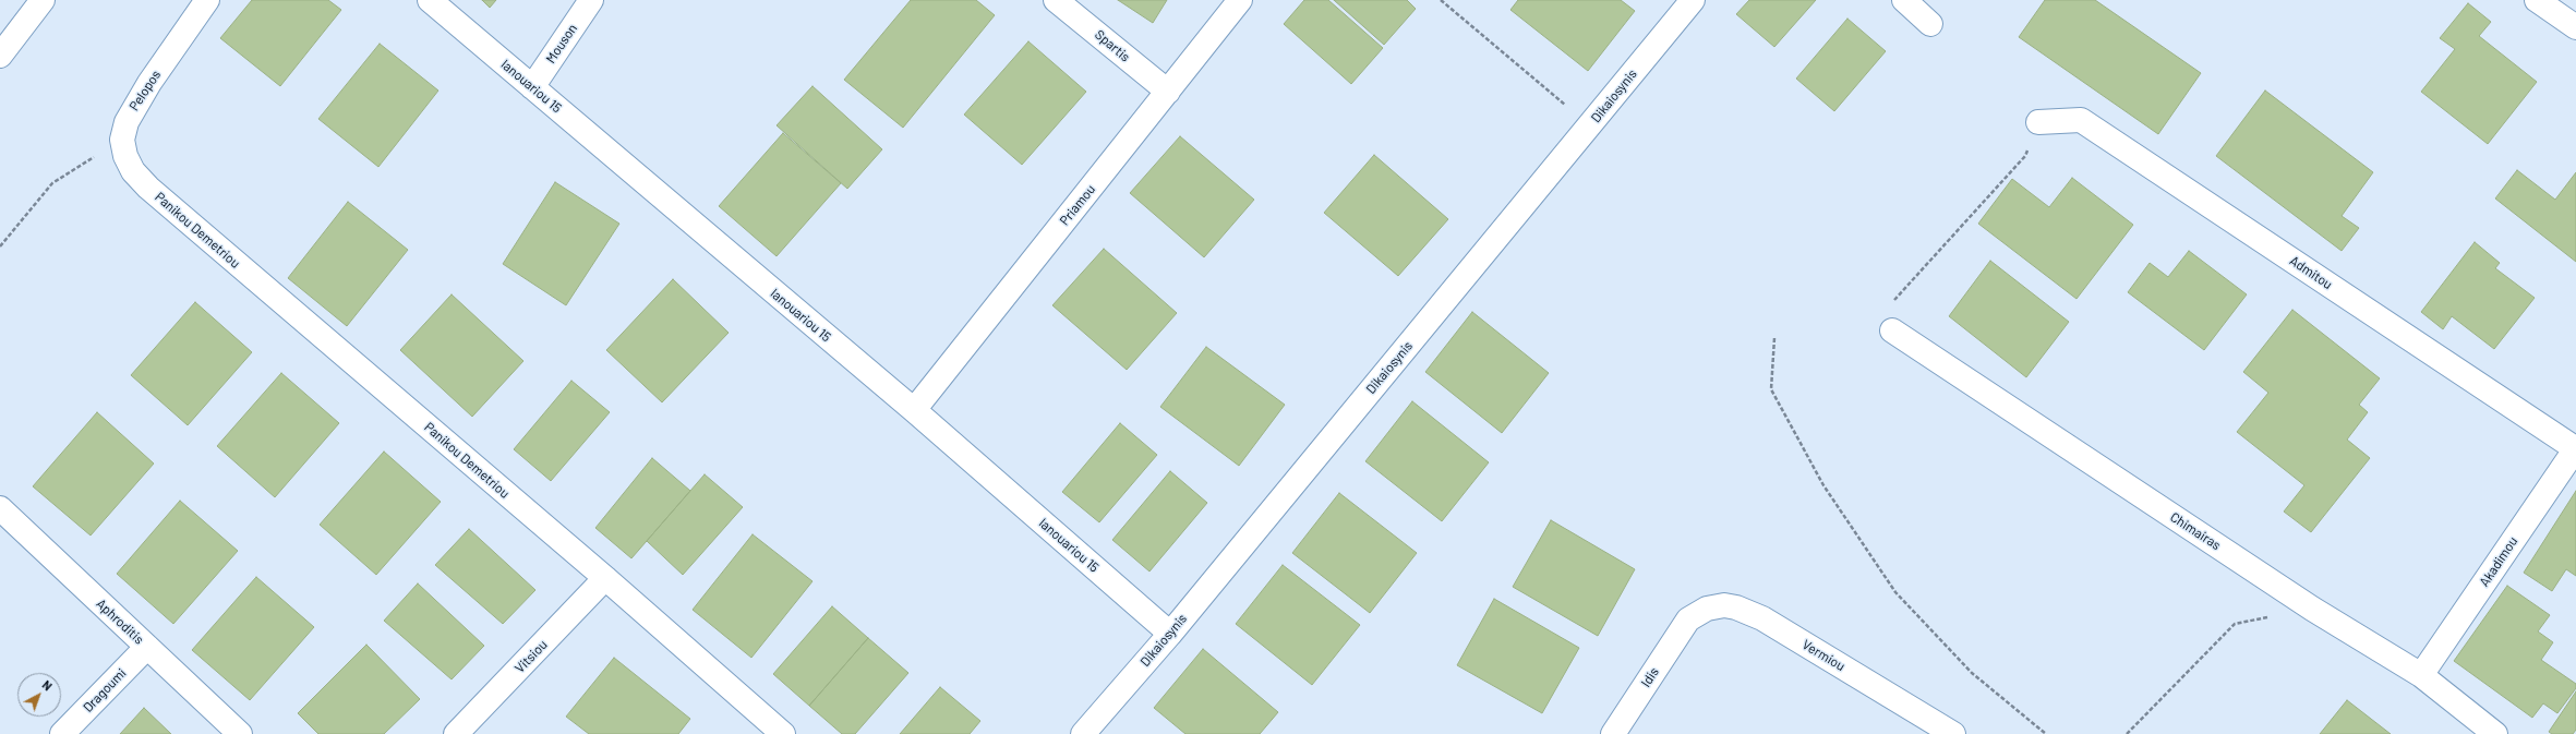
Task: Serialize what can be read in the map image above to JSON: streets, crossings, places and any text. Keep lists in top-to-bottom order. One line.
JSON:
{"streets":{"street":["Mouson","Spartis","Ianouariou 15","Pelopos","Dikaiosynis","Priamou","Panikou Demetriou","Admitou","Chimairas","Akadimou","Aphroditis","Vermiou","Vitsiou","Idis","Dragoumi"]},"crossings":[["Mouson","Ianouariou 15"],["Spartis","Priamou"],["Ianouariou 15","Dikaiosynis"],["Ianouariou 15","Priamou"],["Pelopos","Panikou Demetriou"],["Panikou Demetriou","Vitsiou"],["Admitou","Akadimou"],["Chimairas","Akadimou"],["Aphroditis","Dragoumi"],["Vermiou","Idis"]],"north":"top right"}
